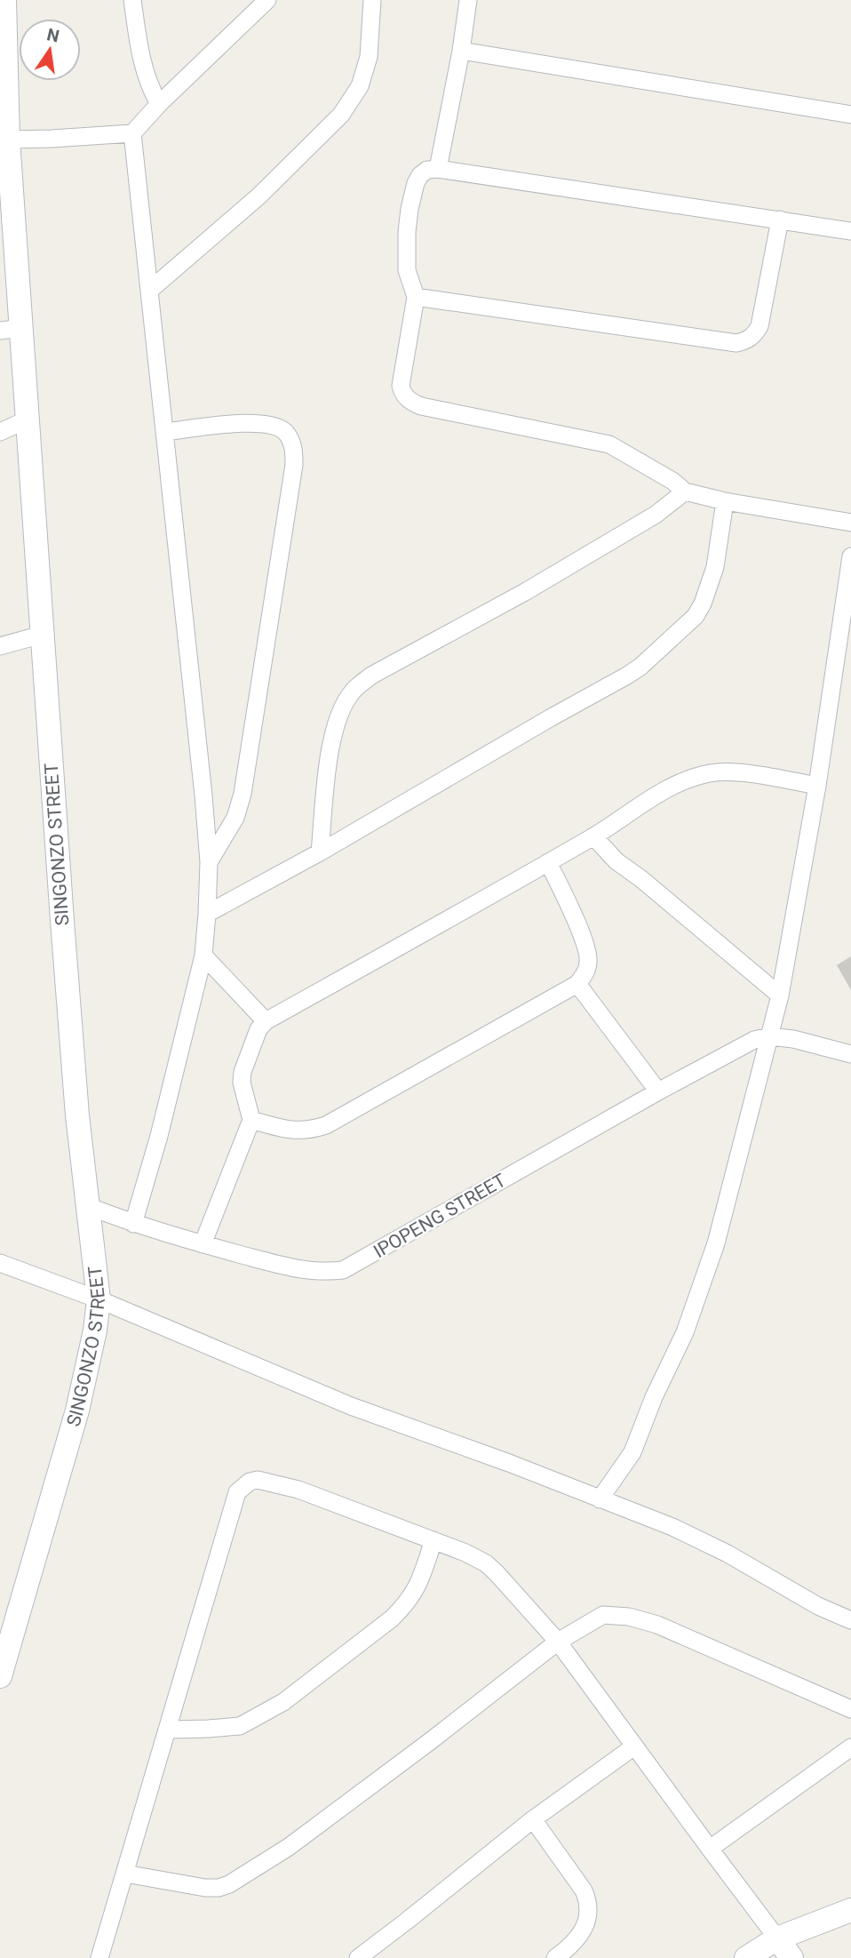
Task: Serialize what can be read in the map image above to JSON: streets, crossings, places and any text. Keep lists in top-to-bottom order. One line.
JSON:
{"streets":{"street":["SINGONZO STREET","IPOPENG STREET"]},"crossings":[["SINGONZO STREET","IPOPENG STREET"]],"north":"top"}
